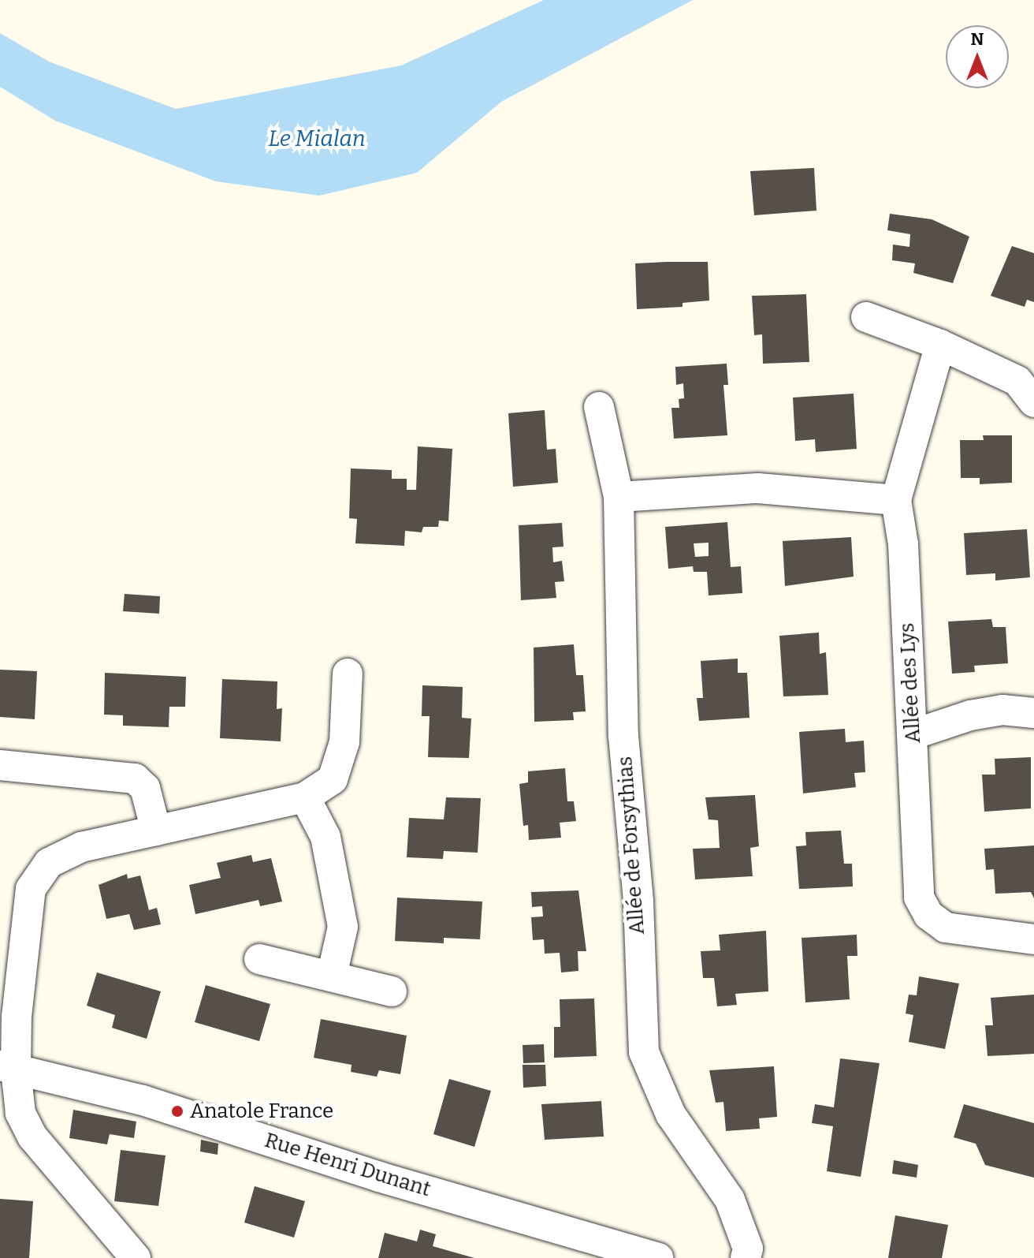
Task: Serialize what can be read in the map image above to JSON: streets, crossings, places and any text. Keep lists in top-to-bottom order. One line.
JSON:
{"streets":{"street":["Allée des Lys","Allée de Forsythias","Rue Henri Dunant"]},"water":["Le Mialan"],"places":["Anatole France"],"north":"top"}
